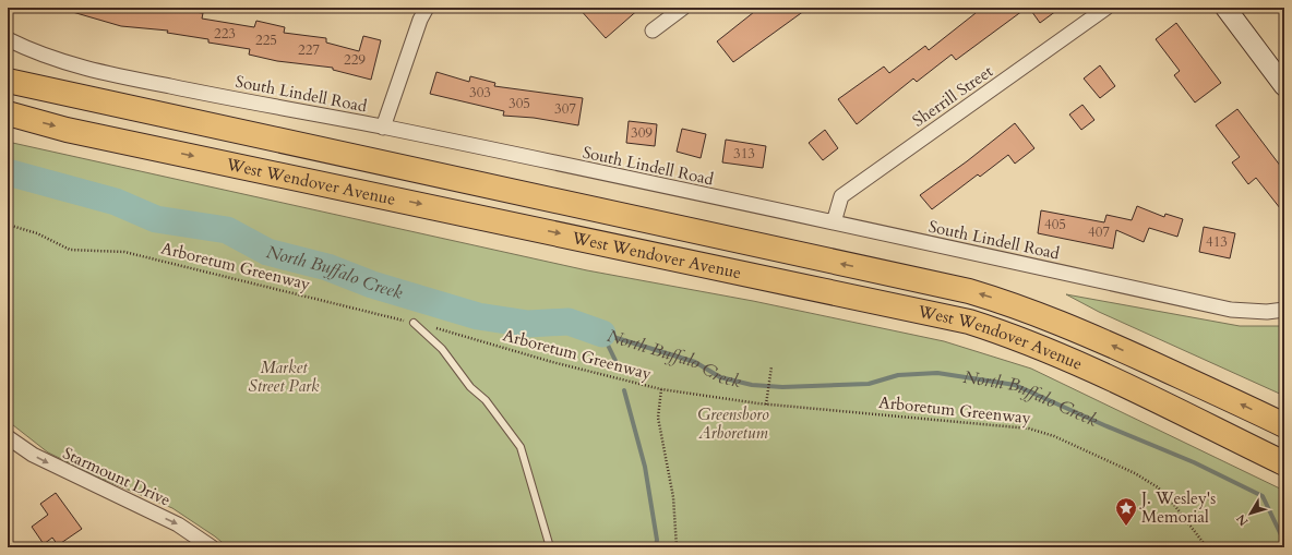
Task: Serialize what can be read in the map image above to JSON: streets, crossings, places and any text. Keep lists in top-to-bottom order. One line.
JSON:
{"streets":{"highway":["West Wendover Avenue"],"street":["South Lindell Road","Sherrill Street","Starmount Drive"],"path":["Arboretum Greenway"]},"crossings":[["South Lindell Road","Sherrill Street"]],"one_way":["Starmount Drive"],"water":["North Buffalo Creek"],"parks":["Market Street Park","Greensboro Arboretum"],"places":{"place":["J. Wesley's Memorial"]},"house_numbers":["223","225","227","229","303","305","307","309","313","405","407","413"],"north":"bottom left"}
